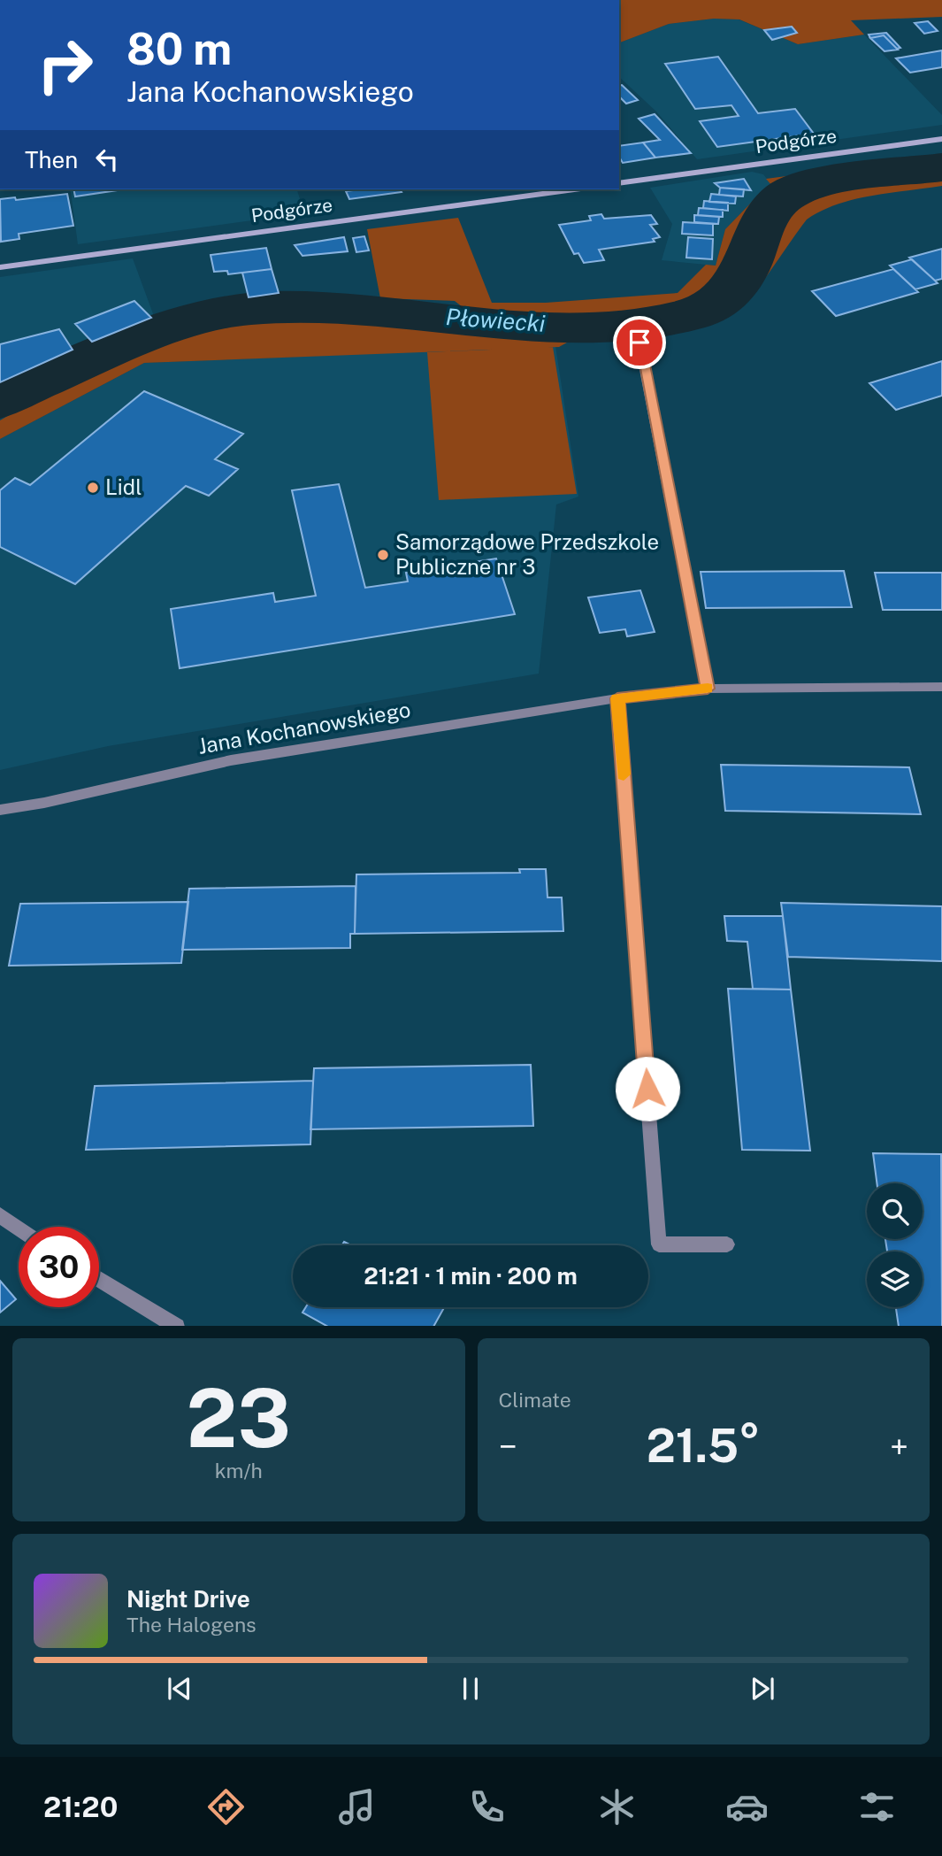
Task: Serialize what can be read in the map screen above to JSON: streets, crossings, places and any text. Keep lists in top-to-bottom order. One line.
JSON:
{"streets":{"street":["Podgórze","Jana Kochanowskiego"]},"water":["Płowiecki"],"places":["Lidl","Samorządowe Przedszkole Publiczne nr 3"],"page":{"turn":["80 m","Jana Kochanowskiego"],"then":"Then","limit":"30","trip":"21:21 · 1 min · 200 m","tile":[["23","km/h"],"Climate"],"heat":["−","21.5°","+"],"song":["Night Drive","The Halogens"],"tabs":"21:20"}}
